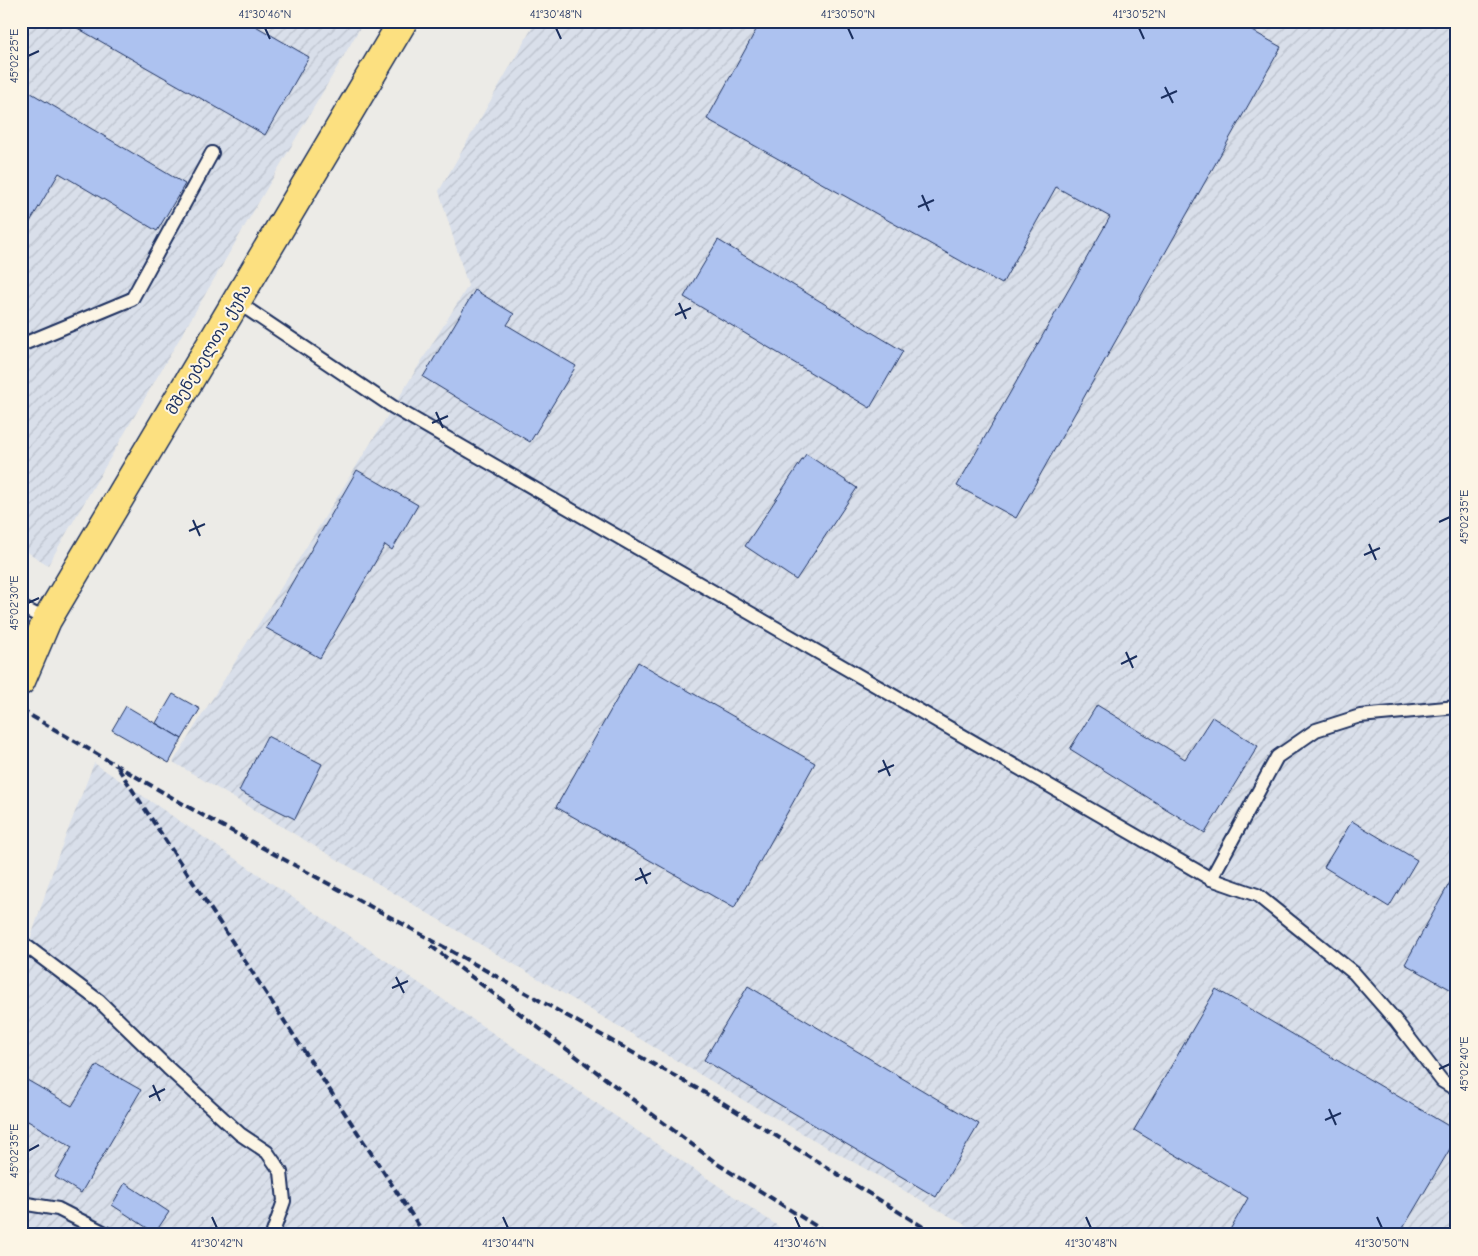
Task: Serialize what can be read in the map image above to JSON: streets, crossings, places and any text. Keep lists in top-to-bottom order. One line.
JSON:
{"streets":{"main road":["მშენებელთა ქუჩა"]},"coordinates":["41°30'46\"N","41°30'48\"N","41°30'50\"N","41°30'52\"N","45°02'25\"E","45°02'35\"E","45°02'30\"E","45°02'40\"E","41°30'42\"N","41°30'44\"N"]}
